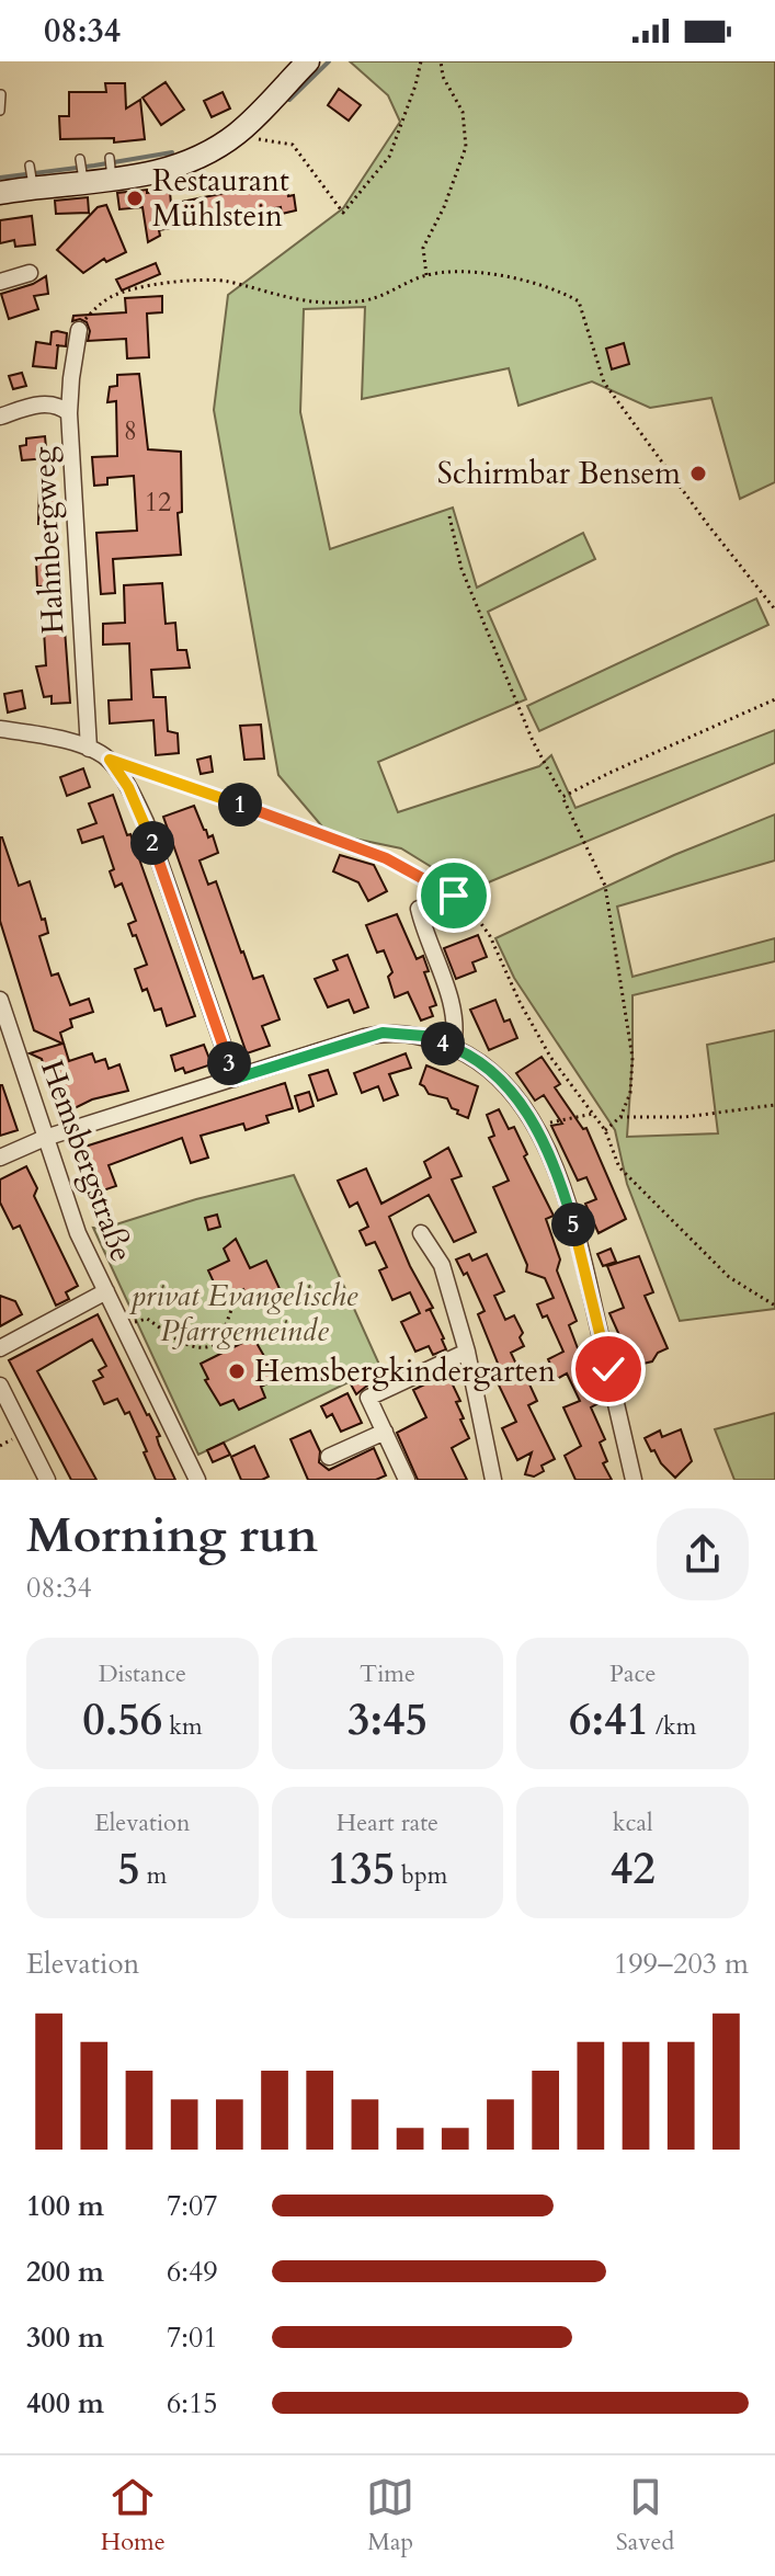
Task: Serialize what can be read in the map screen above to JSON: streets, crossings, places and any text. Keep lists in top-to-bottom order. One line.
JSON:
{"streets":{"street":["Hahnbergweg","Hemsbergstraße"]},"parks":["privat Evangelische Pfarrgemeinde"],"places":["Restaurant Mühlstein","Schirmbar Bensem","Hemsbergkindergarten"],"house_numbers":["8","12"],"page":{"status":"08:34","pins":["1","2","4","3","5"],"heading":["Morning run","08:34"],"stats":[["Distance","0.56 km"],["Time","3:45"],["Pace","6:41 /km"],["Elevation","5 m"],["Heart rate","135 bpm"],["kcal","42"]],"chart":["Elevation","199–203 m"],"list":[{"name":"100 m","note":"7:07"},{"name":"200 m","note":"6:49"},{"name":"300 m","note":"7:01"},{"name":"400 m","note":"6:15"}],"tabs":["Home","Map","Saved"]}}
